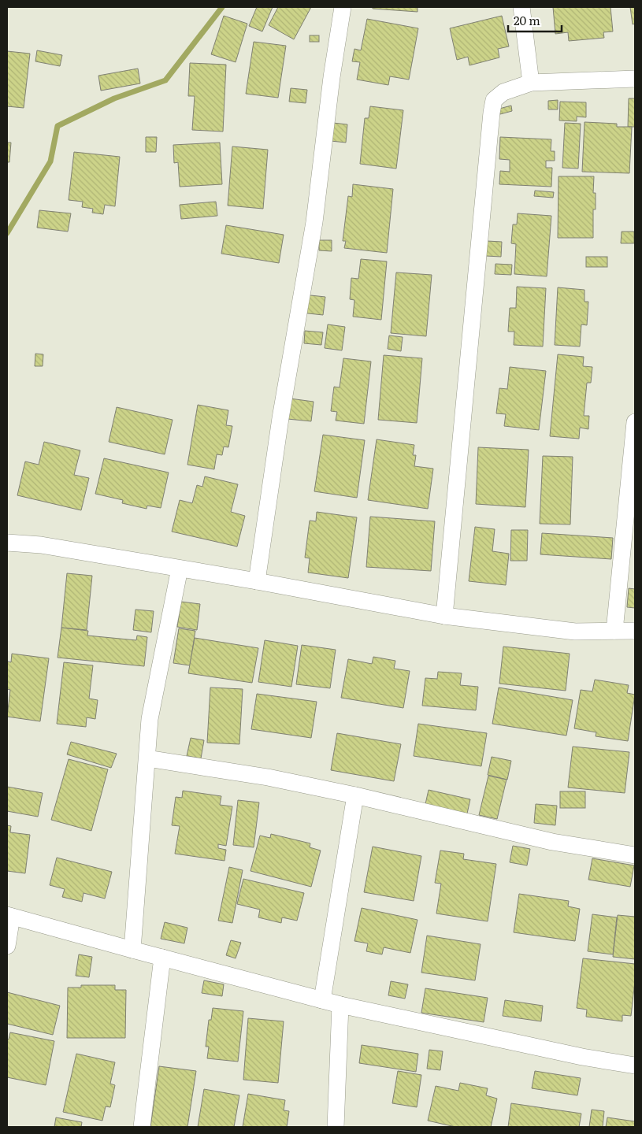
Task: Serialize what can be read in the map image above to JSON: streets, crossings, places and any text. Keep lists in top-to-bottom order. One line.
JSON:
{"scale_bar":"20 m"}
